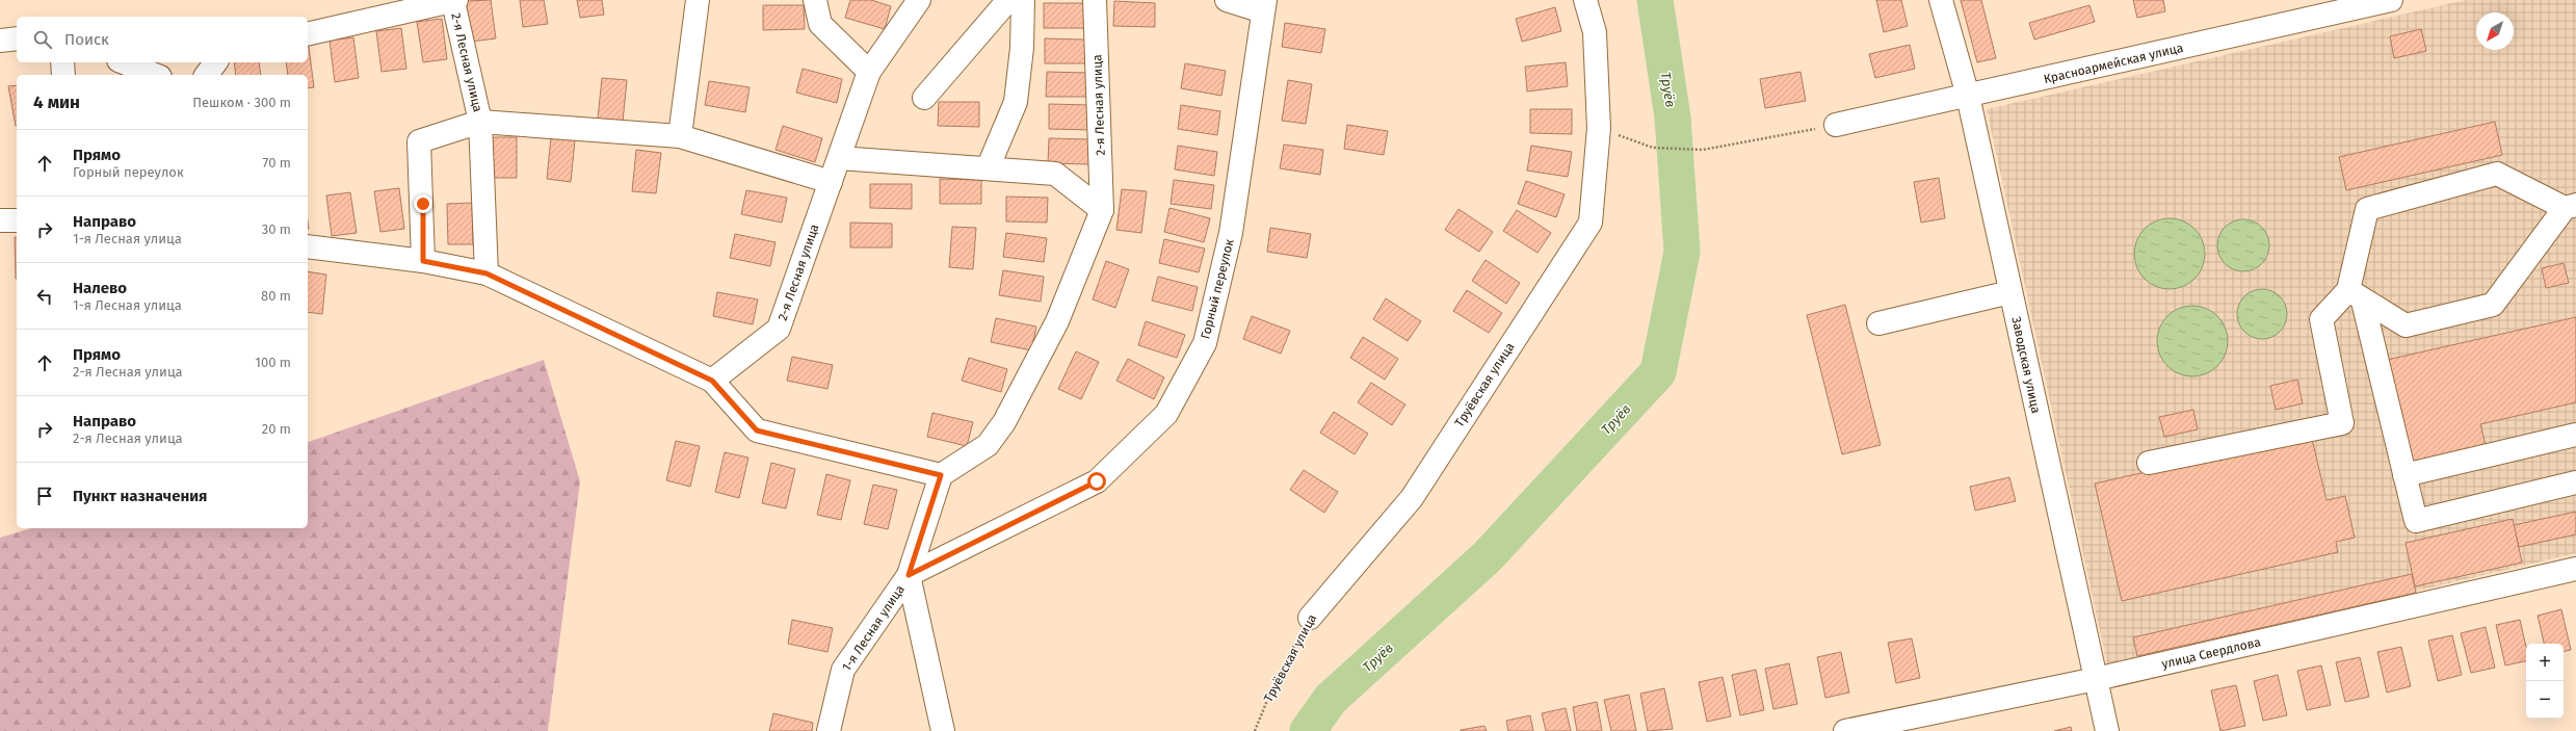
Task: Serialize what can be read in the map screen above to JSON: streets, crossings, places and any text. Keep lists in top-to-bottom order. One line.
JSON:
{"streets":{"street":["2-я Лесная улица","Красноармейская улица","Горный переулок","Заводская улица","Труёвская улица","1-я Лесная улица","улица Свердлова"]},"crossings":[["2-я Лесная улица","1-я Лесная улица"],["Красноармейская улица","Заводская улица"],["Горный переулок","1-я Лесная улица"],["Заводская улица","улица Свердлова"]],"water":["Труёв"],"north":"bottom left","page":{"search":"Поиск","heading":["4 мин","Пешком · 300 m"],"list":[["Прямо","Горный переулок","70 m"],["Направо","1-я Лесная улица","30 m"],["Налево","1-я Лесная улица","80 m"],["Прямо","2-я Лесная улица","100 m"],["Направо","2-я Лесная улица","20 m"],"Пункт назначения"],"map_buttons":["+","−"]}}
